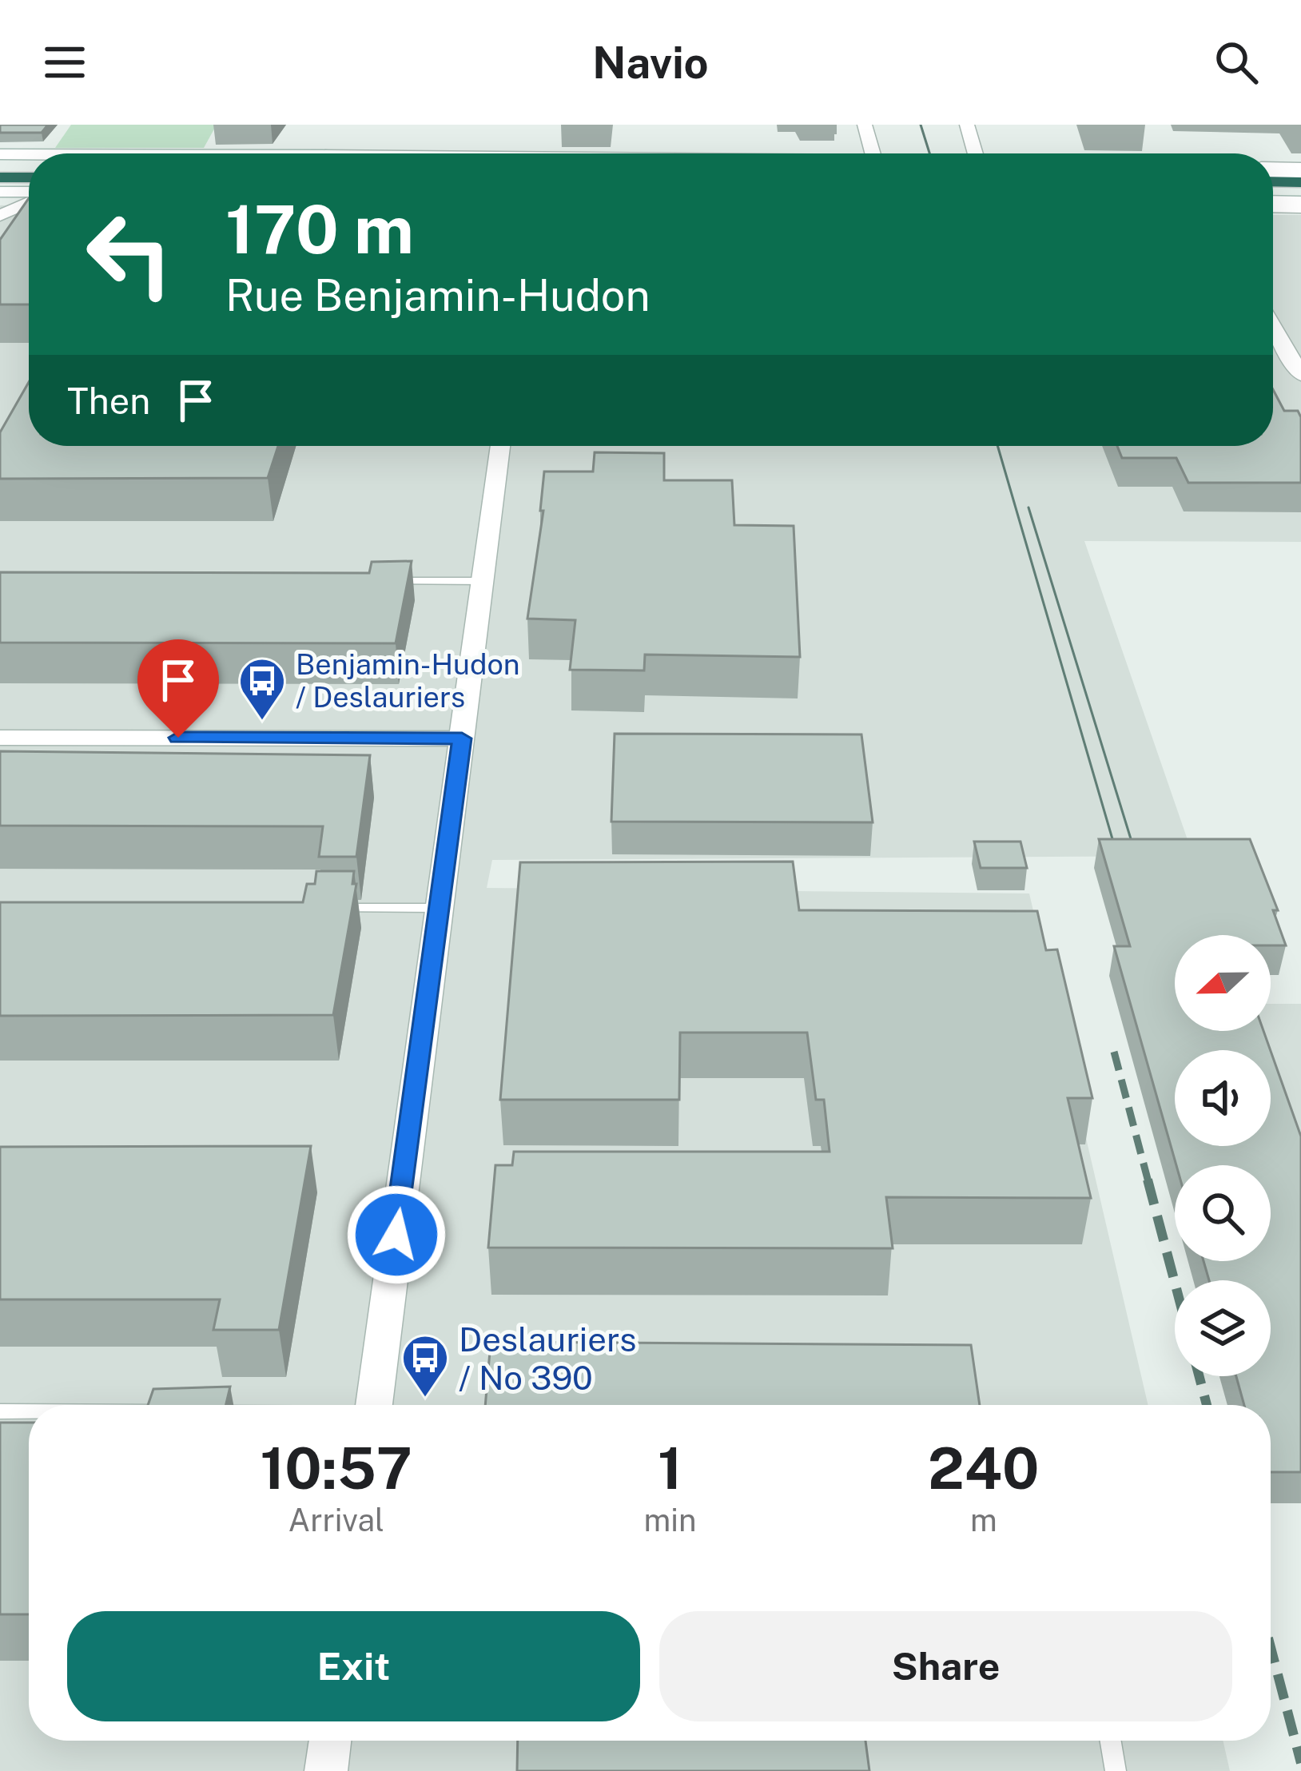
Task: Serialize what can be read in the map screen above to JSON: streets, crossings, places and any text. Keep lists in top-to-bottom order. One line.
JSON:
{"places":{"bus stop":["Benjamin-Hudon / Deslauriers","Deslauriers / No 390"]},"north":"left","page":{"header":"Navio","turn":["170 m","Rue Benjamin-Hudon"],"then":"Then","eta":["10:57","Arrival","1","min","240","m"],"buttons":["Exit","Share"]}}
